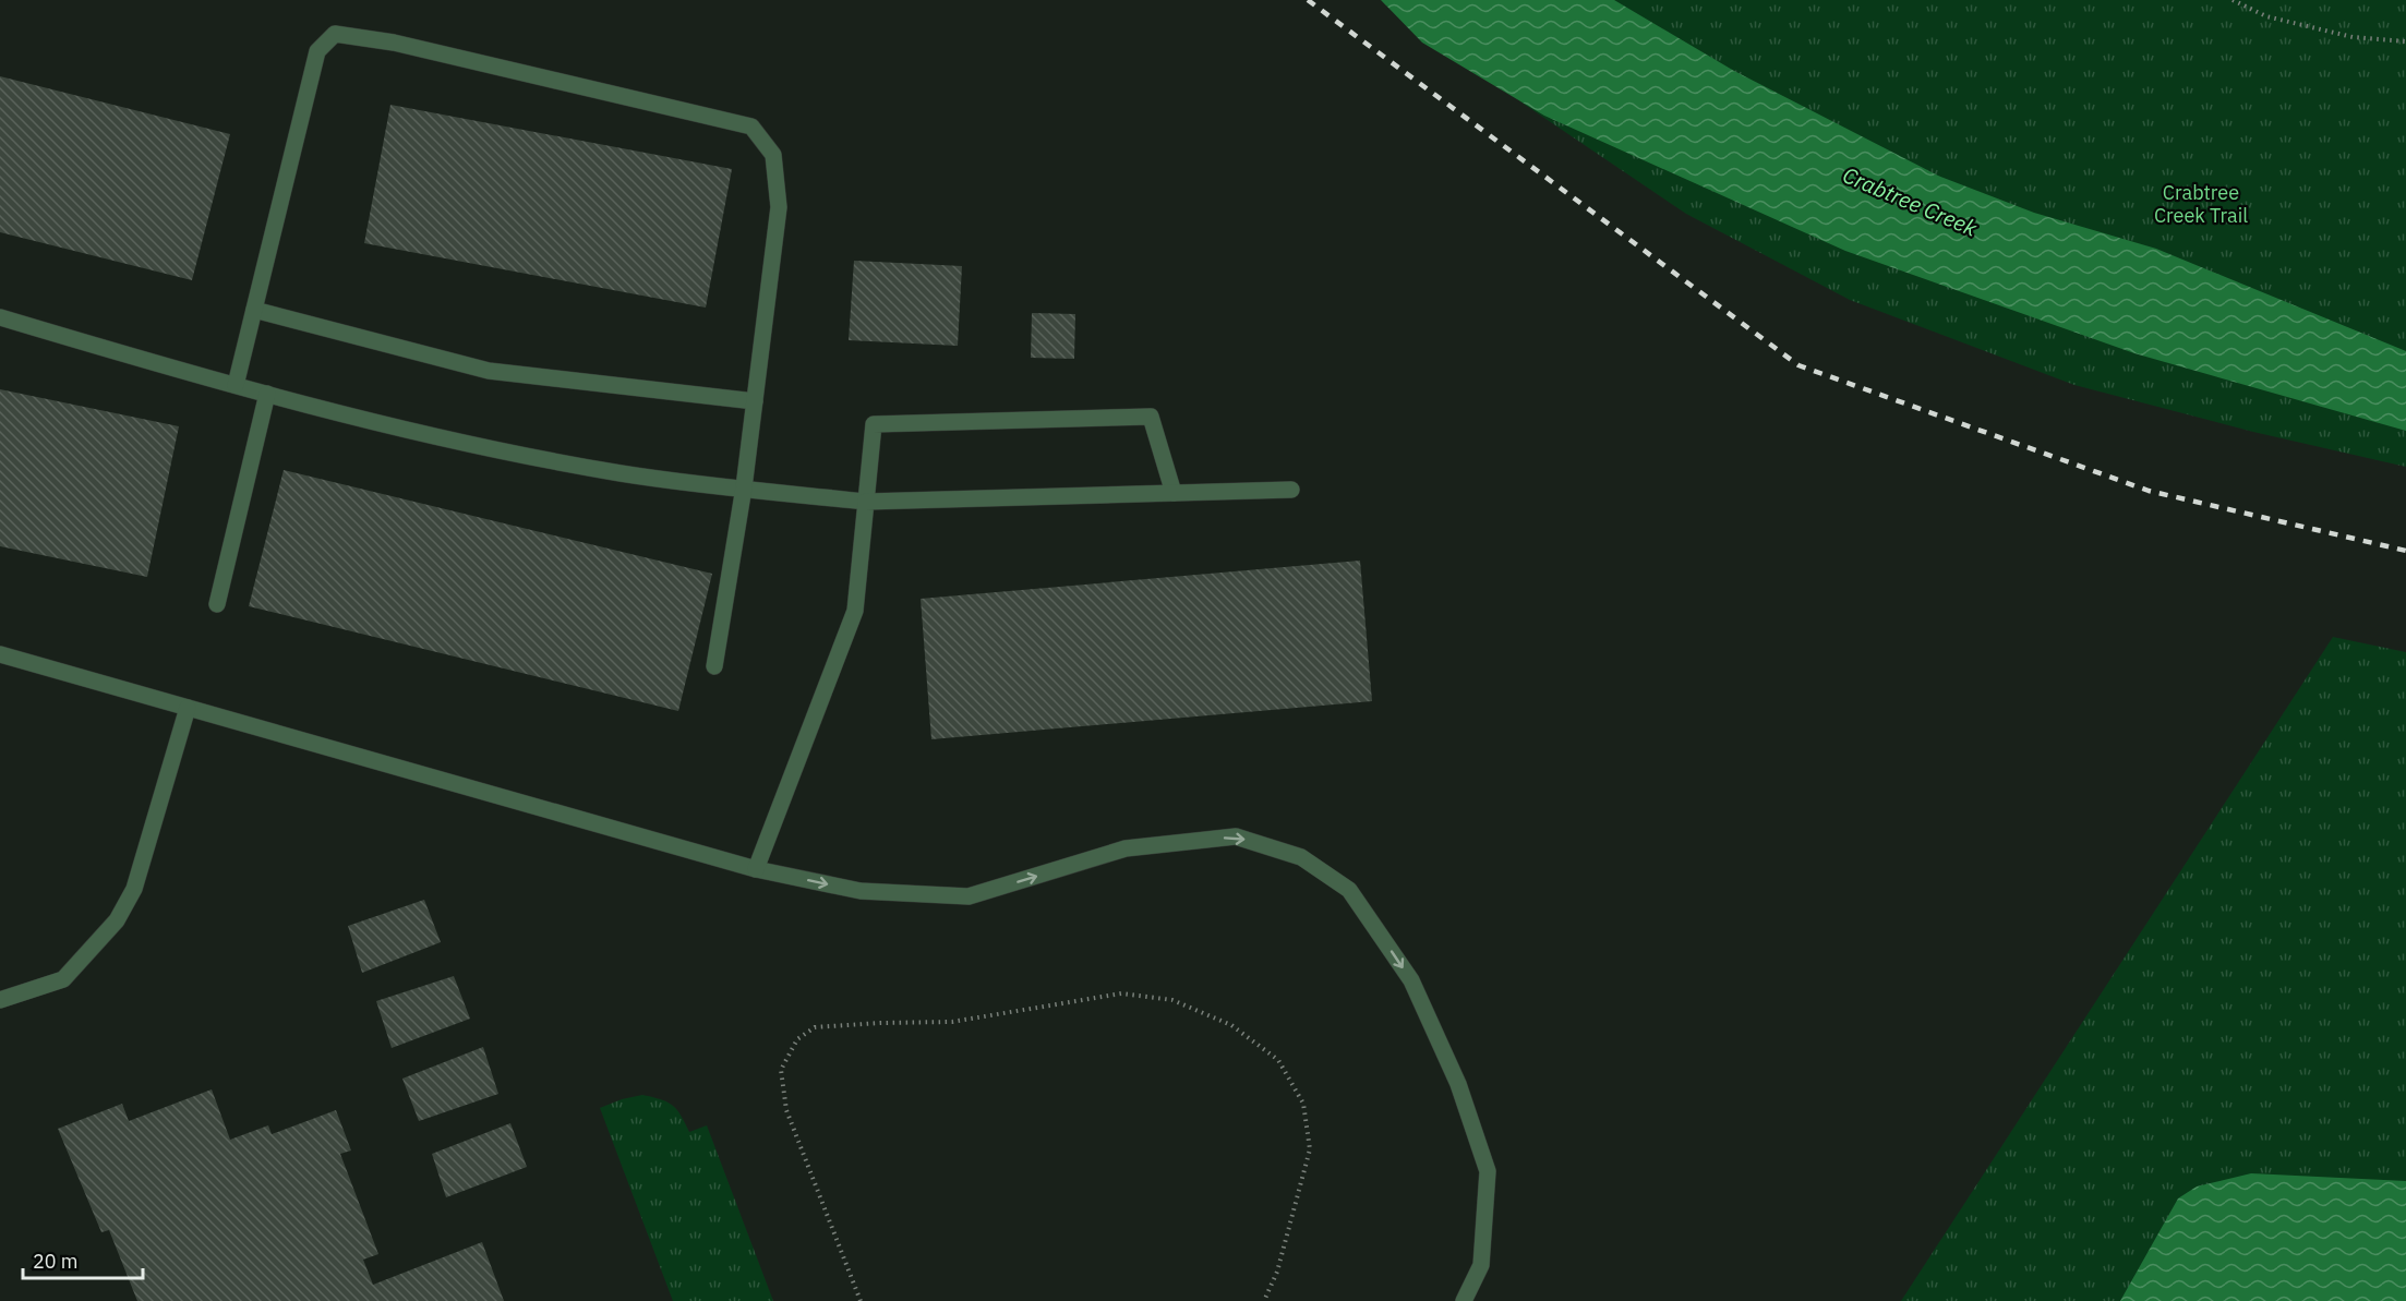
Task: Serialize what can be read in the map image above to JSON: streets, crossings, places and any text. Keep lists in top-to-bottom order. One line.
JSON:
{"water":["Crabtree Creek"],"parks":["Crabtree Creek Trail"],"scale_bar":"20 m"}
